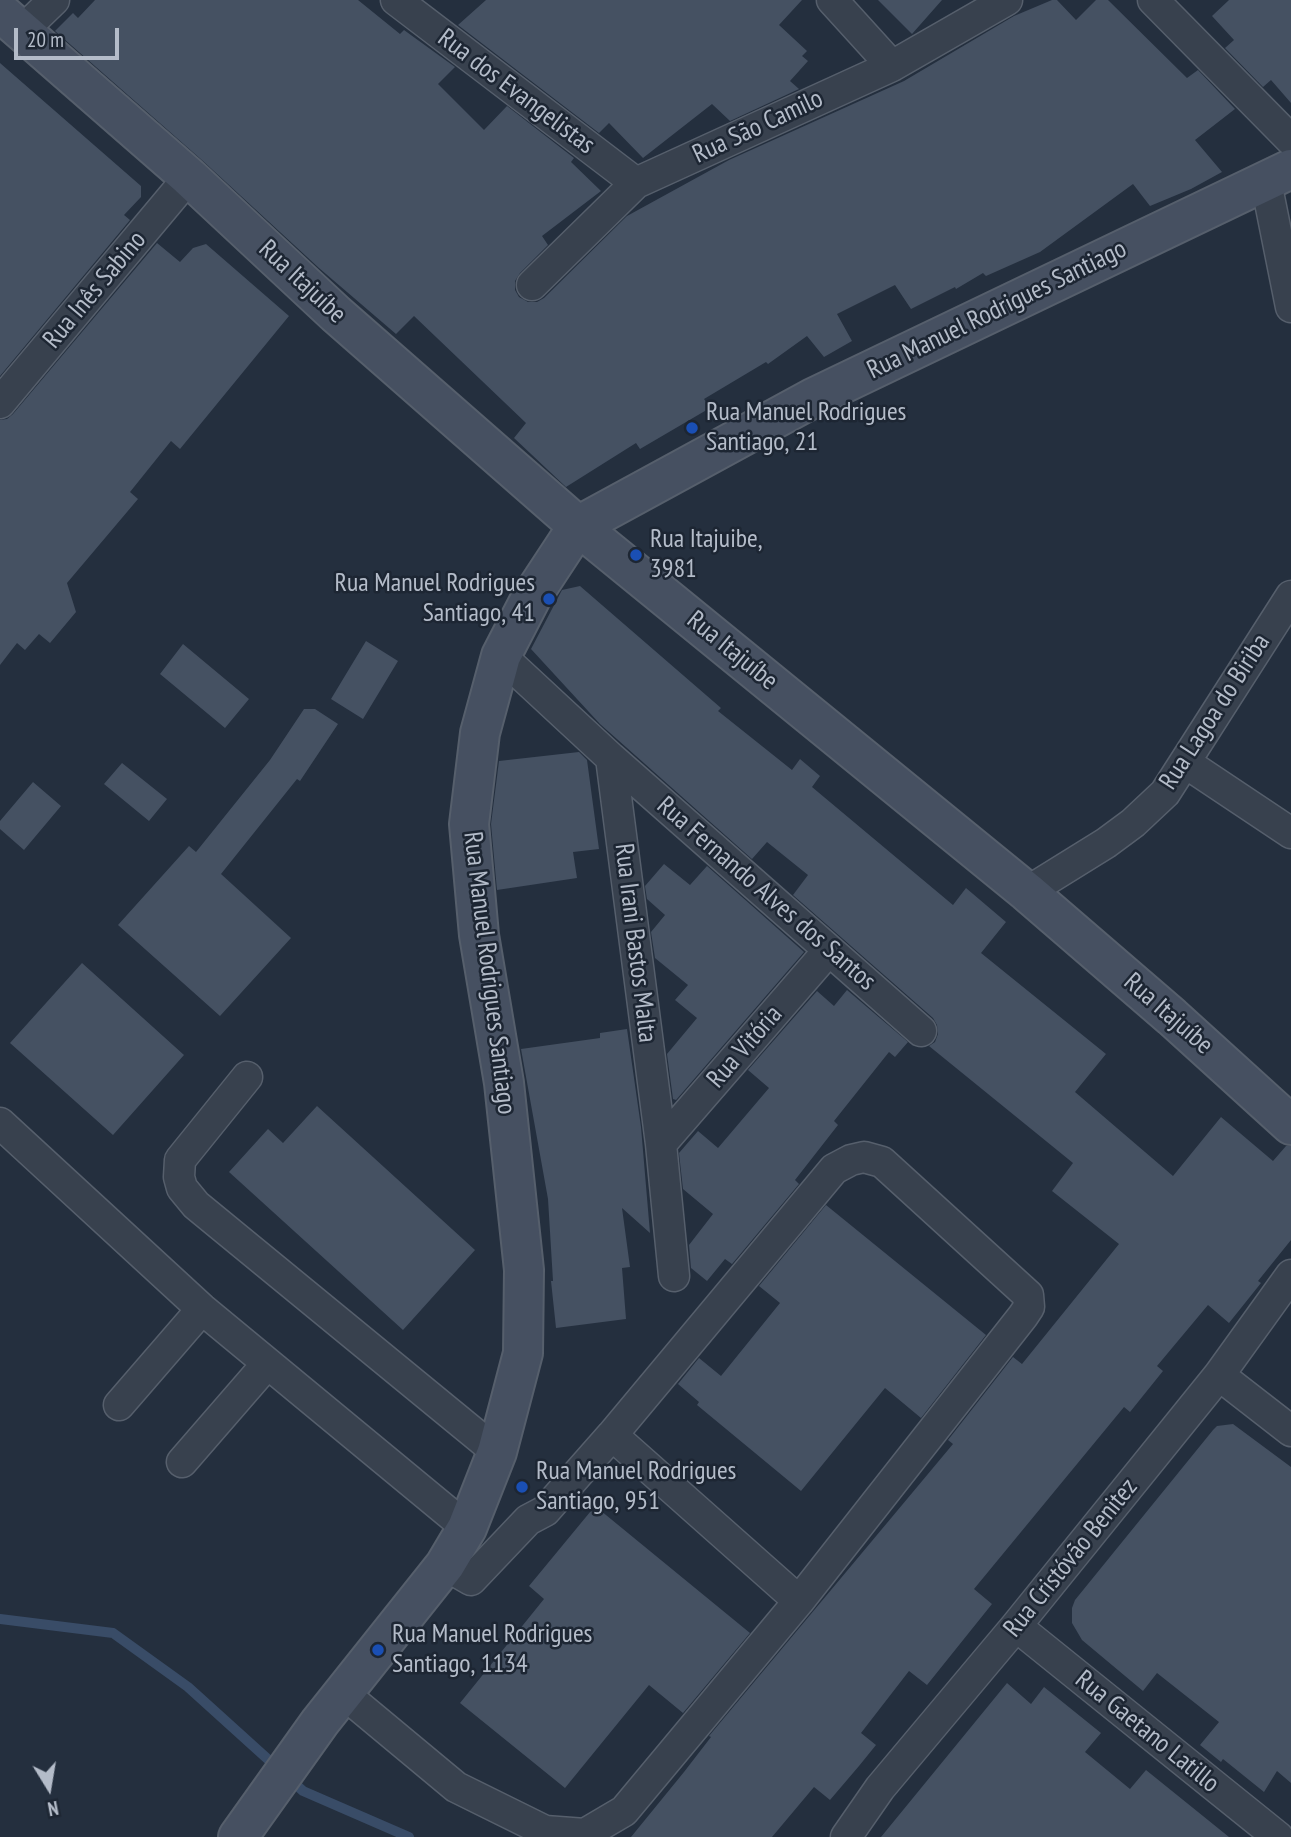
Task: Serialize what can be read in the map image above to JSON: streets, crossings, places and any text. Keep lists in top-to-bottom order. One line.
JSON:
{"streets":{"main road":["Rua Itajuíbe","Rua Manuel Rodrigues Santiago"],"street":["Rua dos Evangelistas","Rua São Camilo","Rua Inês Sabino","Rua Lagoa do Biriba","Rua Fernando Alves dos Santos","Rua Irani Bastos Malta","Rua Vitória","Rua Cristóvão Benitez","Rua Gaetano Latillo"]},"crossings":[["Rua dos Evangelistas","Rua São Camilo"],["Rua Itajuíbe","Rua Inês Sabino"],["Rua Itajuíbe","Rua Manuel Rodrigues Santiago"],["Rua Itajuíbe","Rua Lagoa do Biriba"],["Rua Fernando Alves dos Santos","Rua Irani Bastos Malta"],["Rua Fernando Alves dos Santos","Rua Vitória"],["Rua Irani Bastos Malta","Rua Vitória"],["Rua Cristóvão Benitez","Rua Gaetano Latillo"]],"places":["Rua Manuel Rodrigues Santiago, 21","Rua Itajuibe, 3981","Rua Manuel Rodrigues Santiago, 41","Rua Manuel Rodrigues Santiago, 951","Rua Manuel Rodrigues Santiago, 1134"],"scale_bar":"20 m","north":"bottom"}
